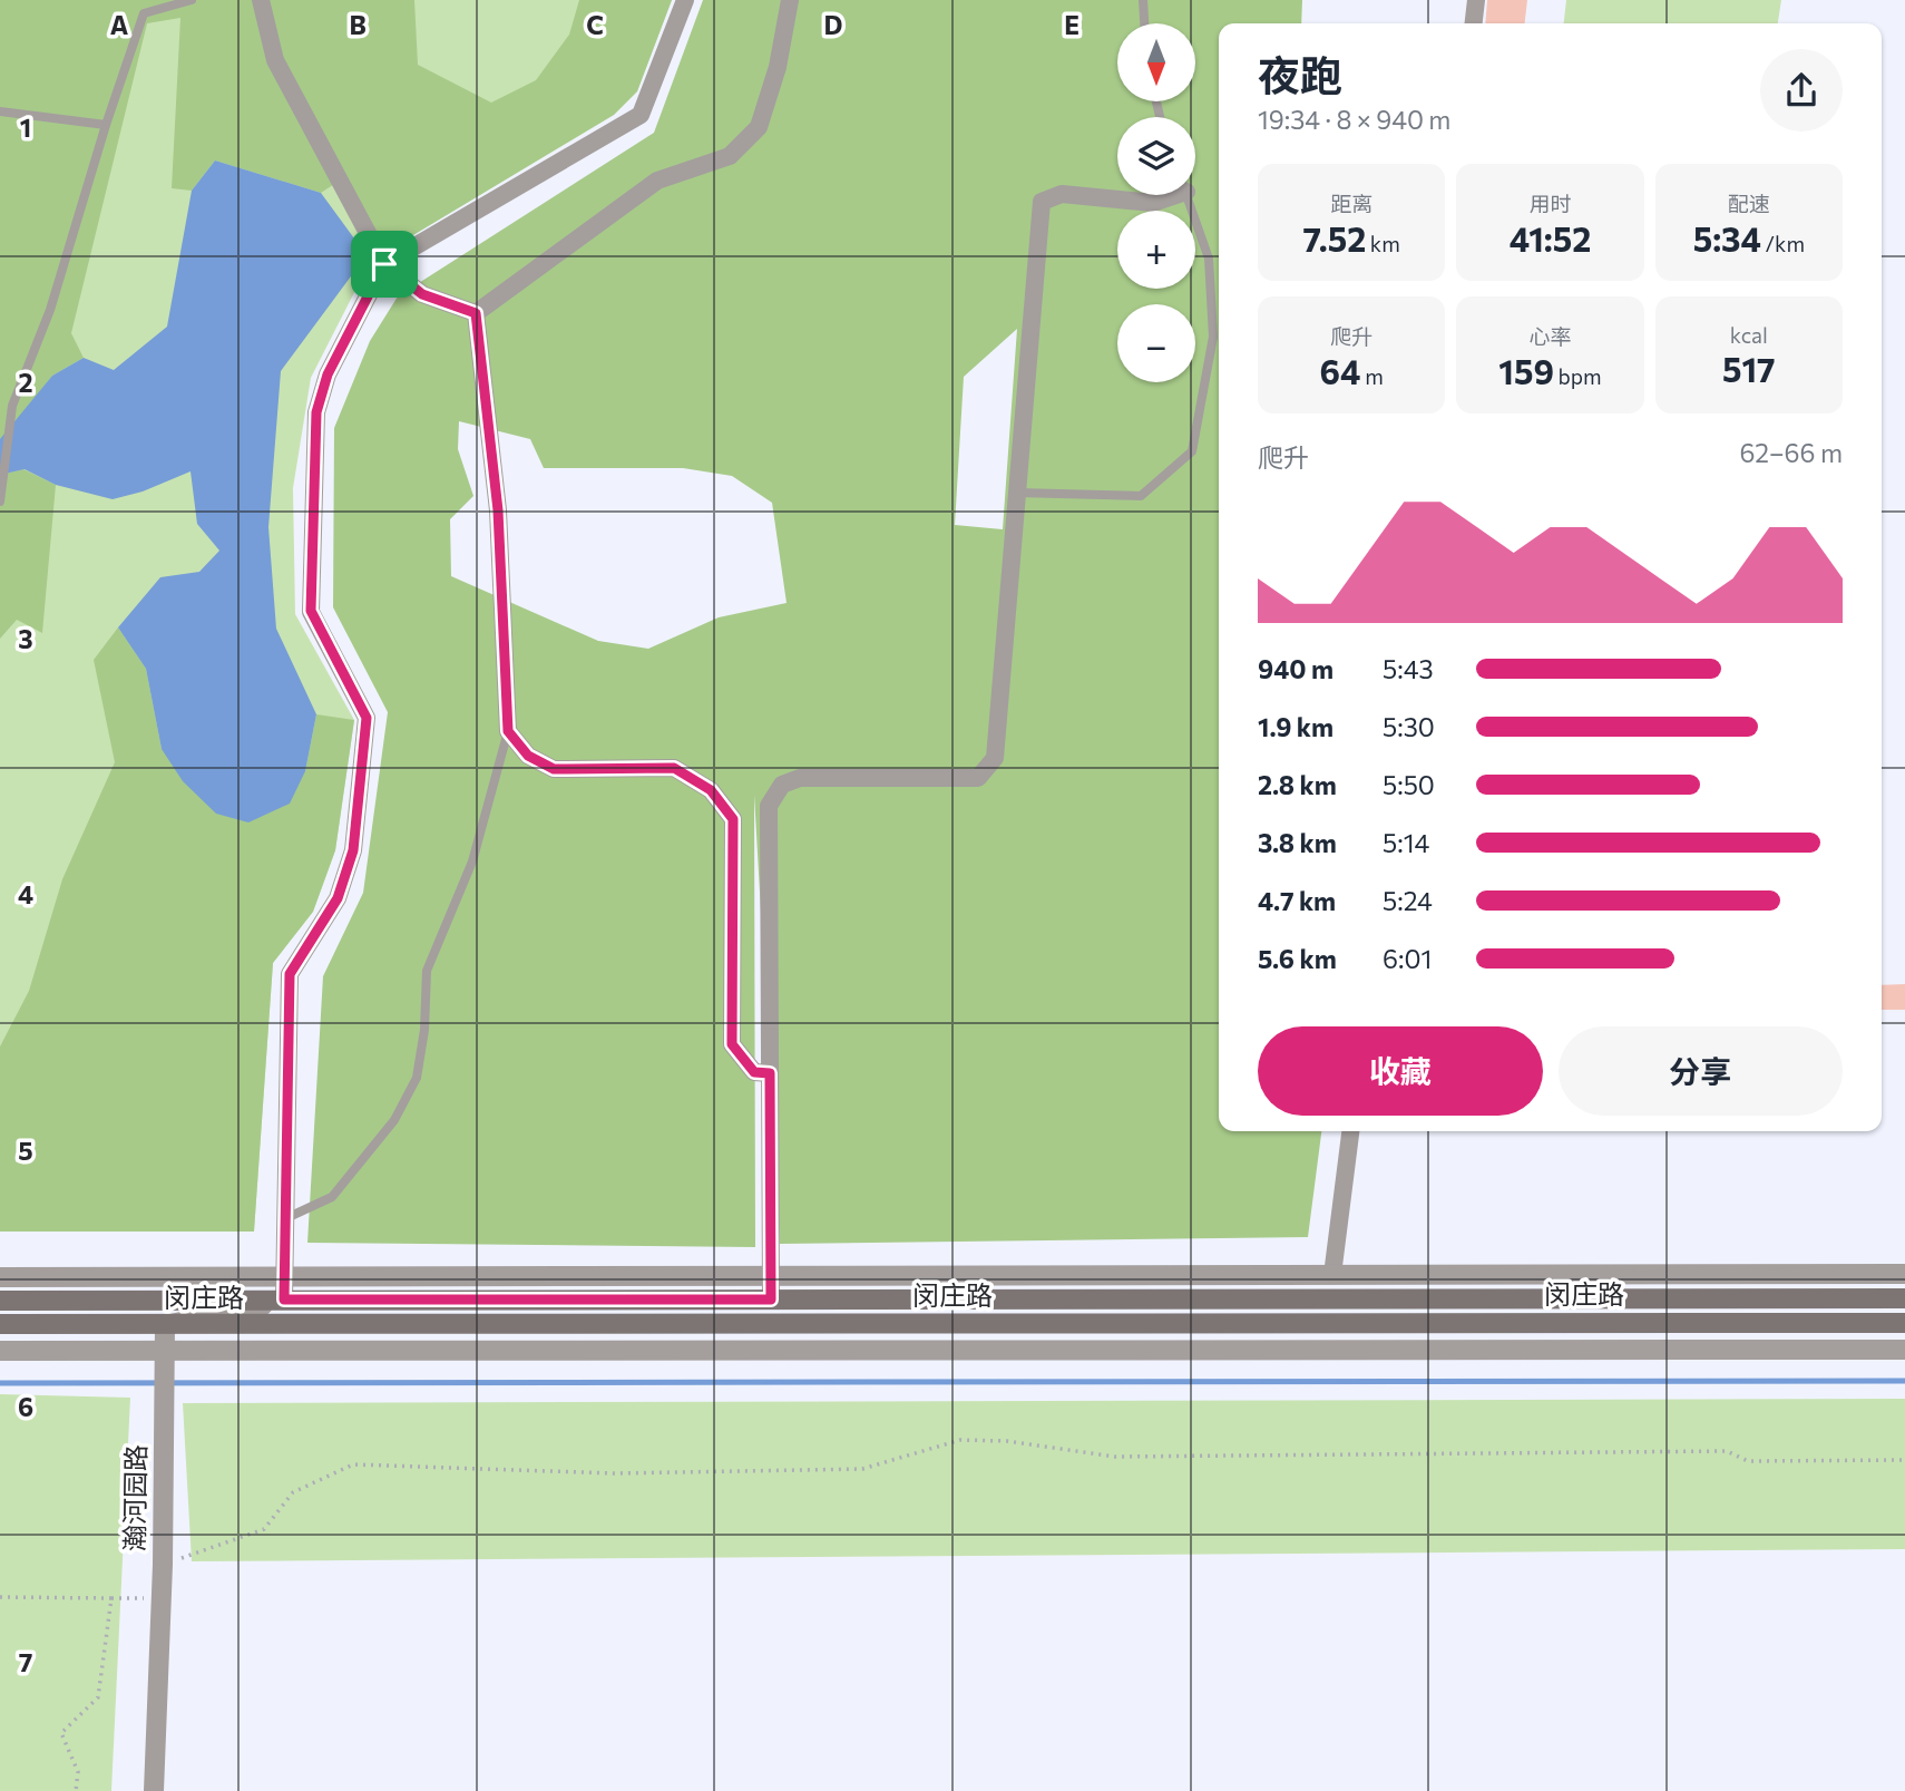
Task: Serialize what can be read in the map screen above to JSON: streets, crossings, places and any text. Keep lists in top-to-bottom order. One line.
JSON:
{"streets":{"main road":["闵庄路"],"street":["瀚河园路"]},"crossings":[["闵庄路","瀚河园路"]],"north":"bottom","page":{"map_buttons":["+","−"],"heading":["夜跑","19:34 · 8 × 940 m"],"stats":[["距离","7.52 km"],["用时","41:52"],["配速","5:34 /km"],["爬升","64 m"],["心率","159 bpm"],["kcal","517"]],"chart":["爬升","62–66 m"],"list":[{"name":"940 m","note":"5:43"},{"name":"1.9 km","note":"5:30"},{"name":"2.8 km","note":"5:50"},{"name":"3.8 km","note":"5:14"},{"name":"4.7 km","note":"5:24"},{"name":"5.6 km","note":"6:01"}],"buttons":["收藏","分享"]},"grid":{"columns":["A","B","C","D","E"],"rows":["1","2","3","4","5","6","7"]}}
